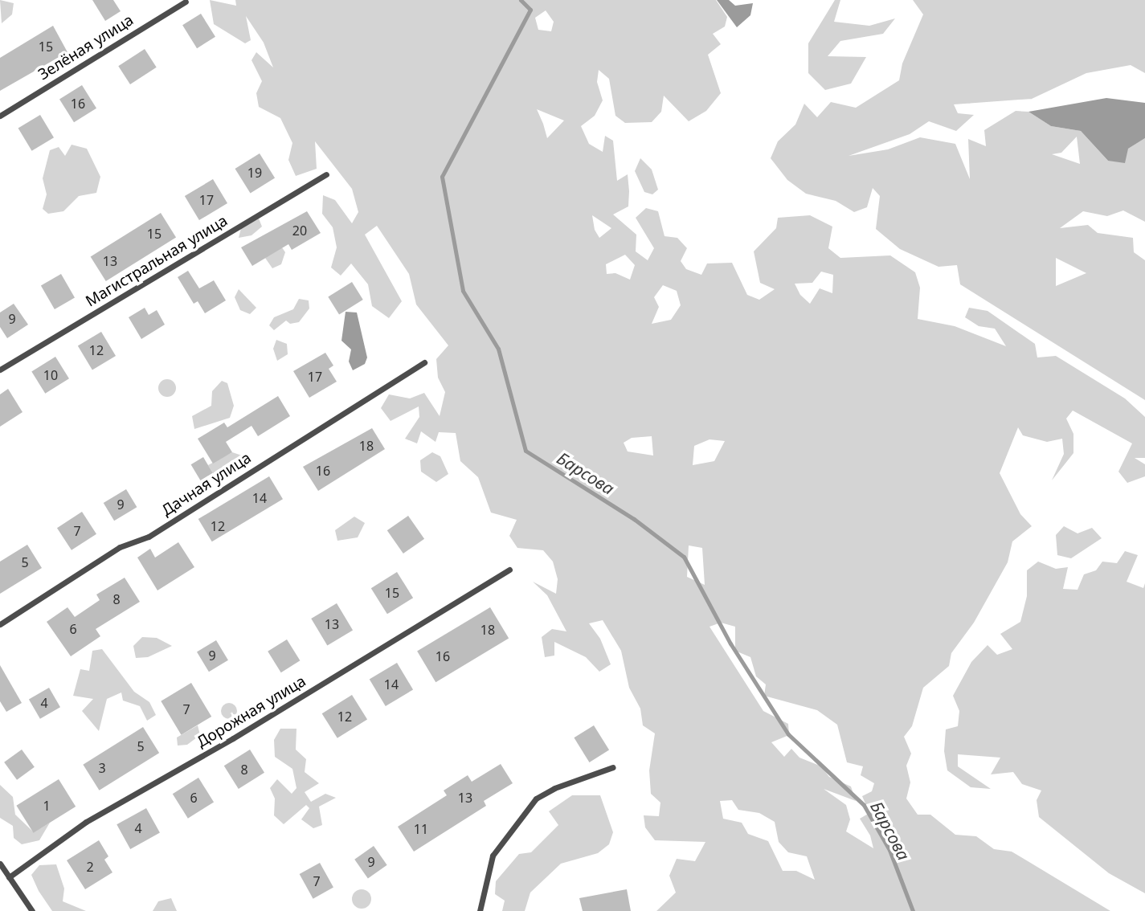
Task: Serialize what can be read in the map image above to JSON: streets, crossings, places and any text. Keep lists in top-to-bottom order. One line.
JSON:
{"streets":{"street":["Зелёная улица","Магистральная улица","Дачная улица","Дорожная улица"]},"water":["Барсова"],"house_numbers":["15","16","19","17","20","15","13","9","12","10","17","18","16","14","9","12","7","5","15","8","13","6","18","9","16","14","4","7","12","5","3","8","6","13","1","4","11","9","2","7"]}
